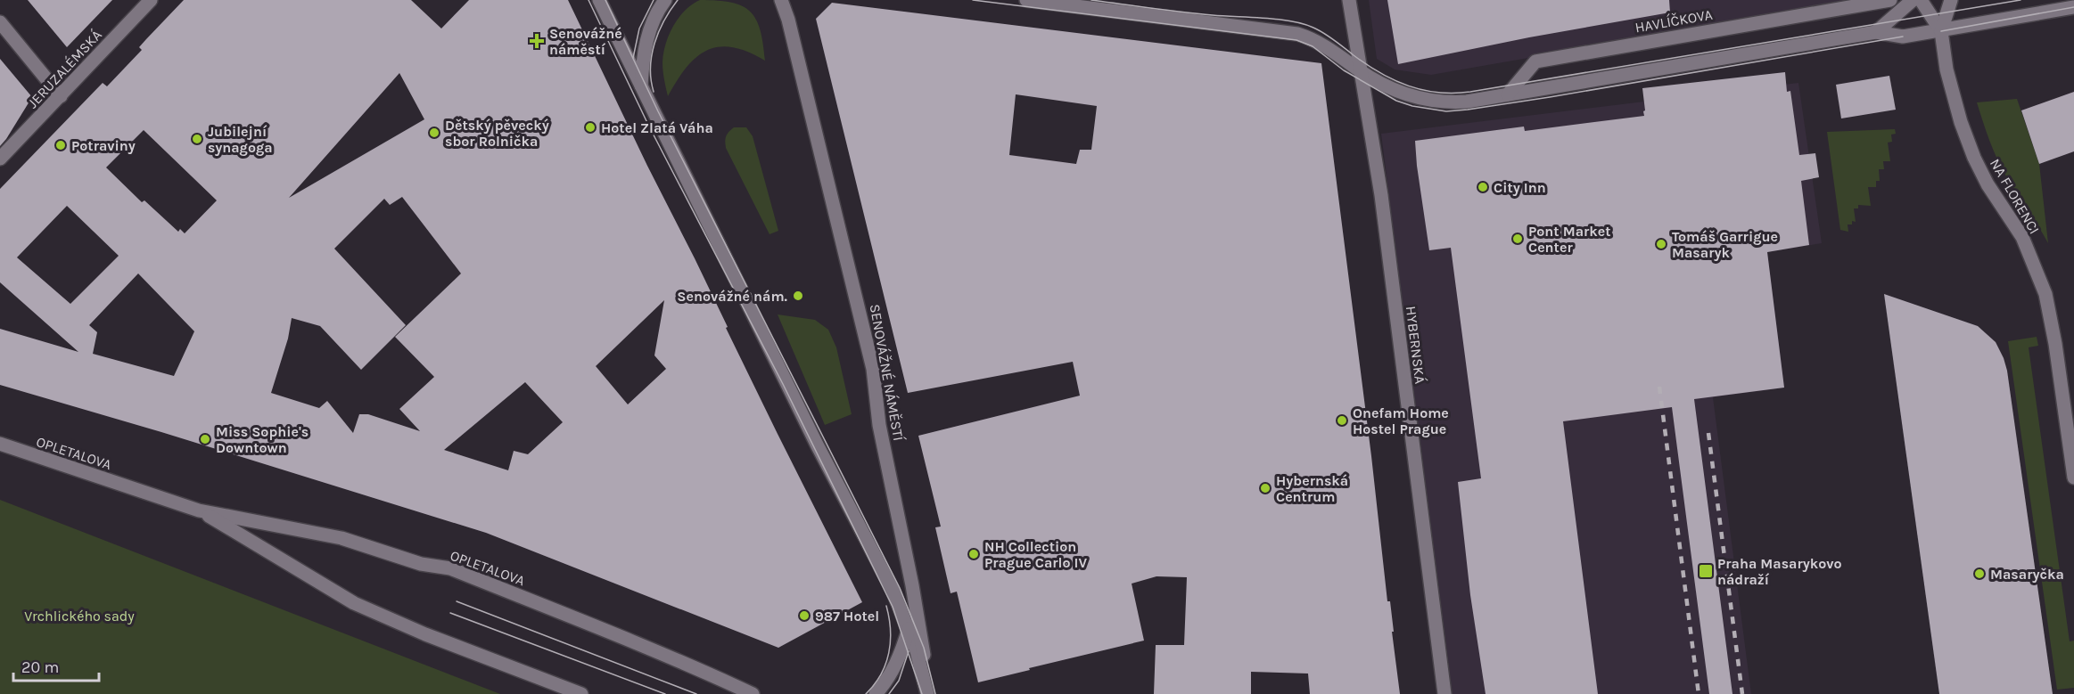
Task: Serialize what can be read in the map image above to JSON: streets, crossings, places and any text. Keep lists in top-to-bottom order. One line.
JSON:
{"streets":{"street":["HAVLÍČKOVA","JERUZALÉMSKÁ","NA FLORENCI","HYBERNSKÁ","SENOVÁŽNÉ NÁMĚSTÍ","OPLETALOVA"]},"parks":["Vrchlického sady"],"places":{"health":["Senovážné náměstí"],"other":["Hotel Zlatá Váha","Dětský pěvecký sbor Rolnička","Jubilejní synagoga","Potraviny","City Inn","Pont Market Center","Tomáš Garrigue Masaryk","Senovážné nám.","Onefam Home Hostel Prague","Miss Sophie's Downtown","Hybernská Centrum","NH Collection Prague Carlo IV","Masaryčka","987 Hotel"],"transit":["Praha Masarykovo nádraží"]},"scale_bar":"20 m"}
